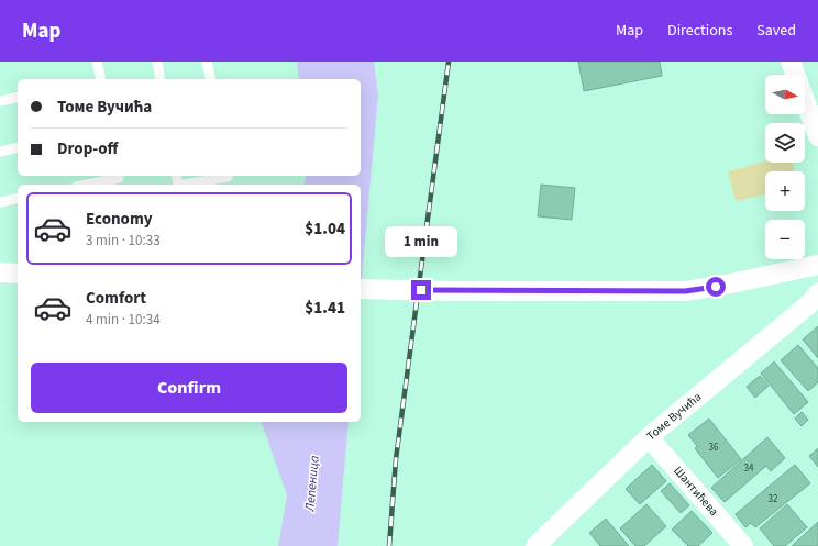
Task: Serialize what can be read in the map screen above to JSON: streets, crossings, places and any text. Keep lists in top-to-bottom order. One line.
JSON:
{"streets":{"street":["Томе Вучића","Шантићева"]},"crossings":[["Томе Вучића","Шантићева"]],"water":["Лепеница"],"house_numbers":["36","34","32"],"north":"right","page":{"header":"Map","nav":["Map","Directions","Saved"],"map_buttons":["+","−"],"banner":["Томе Вучића","Drop-off"],"list":[{"name":"Economy","note":"3 min · 10:33","value":"$1.04"},{"name":"Comfort","note":"4 min · 10:34","value":"$1.41"}],"bubble":"1 min","buttons":"Confirm"}}
